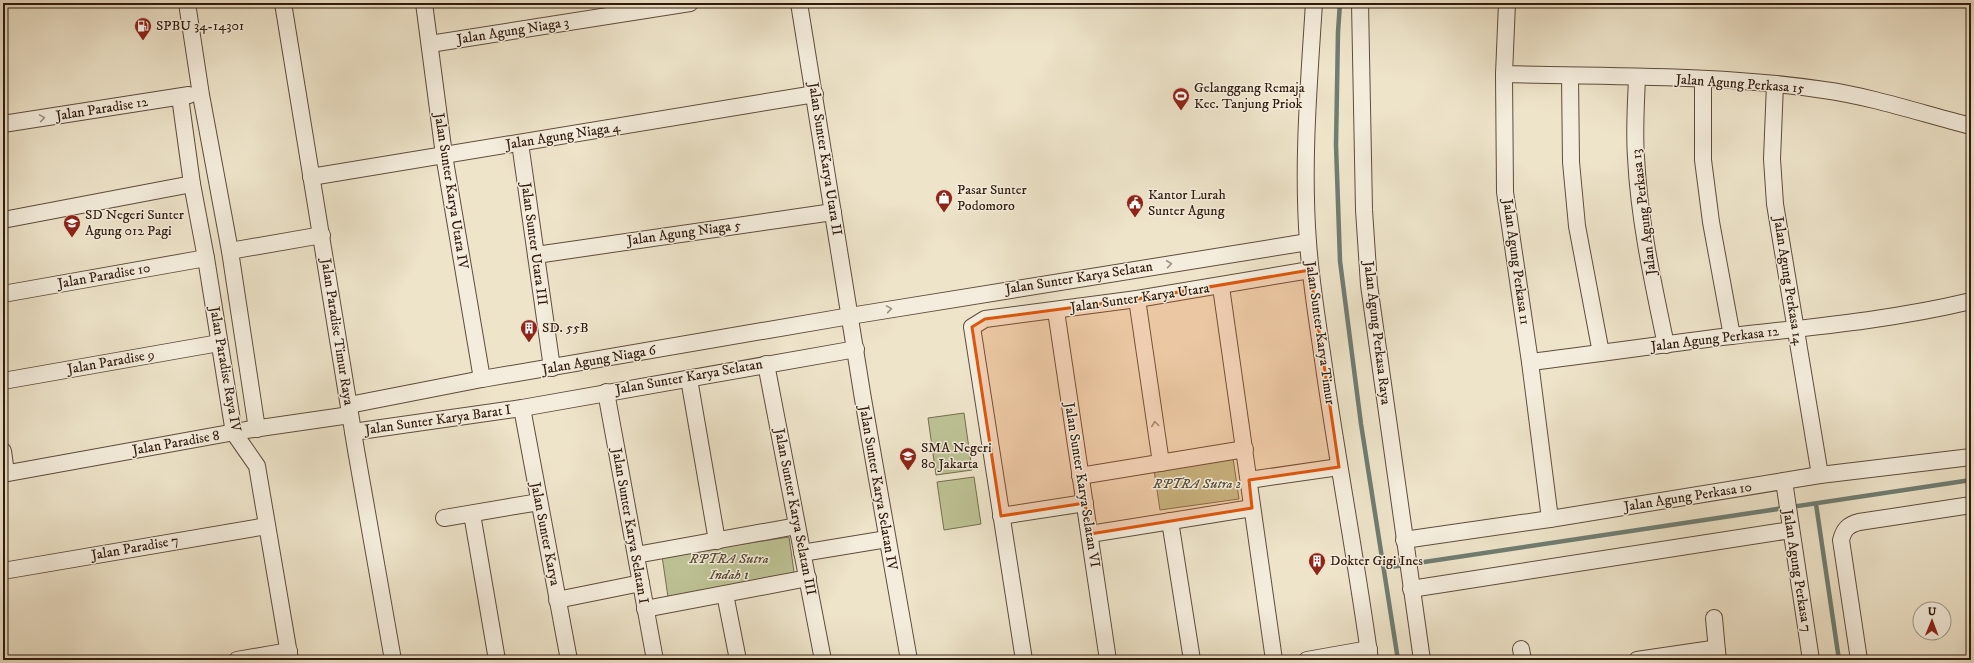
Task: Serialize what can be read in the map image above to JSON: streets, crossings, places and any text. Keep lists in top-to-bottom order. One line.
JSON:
{"streets":{"street":["Jalan Agung Niaga 3","Jalan Agung Perkasa 15","Jalan Paradise 12","Jalan Agung Niaga 4","Jalan Sunter Karya Utara II","Jalan Sunter Karya Utara IV","Jalan Agung Perkasa 13","Jalan Agung Niaga 5","Jalan Sunter Utara III","Jalan Agung Perkasa 11","Jalan Paradise 10","Jalan Sunter Karya Selatan","Jalan Agung Perkasa 14","Jalan Sunter Karya Utara","Jalan Paradise Timur Raya","Jalan Sunter Karya Timur","Jalan Agung Perkasa Raya","Jalan Agung Perkasa 12","Jalan Agung Niaga 6","Jalan Paradise 9","Jalan Paradise Raya IV","Jalan Sunter Karya Barat I","Jalan Paradise 8","Jalan Sunter Karya Selatan VI","Jalan Sunter Karya Selatan IV","Jalan Agung Perkasa 10","Jalan Sunter Karya Selatan III","Jalan Sunter Karya Selatan I","Jalan Sunter Karya","Jalan Paradise 7","Jalan Agung Perkasa 7"]},"crossings":[["Jalan Agung Niaga 3","Jalan Sunter Karya Utara IV"],["Jalan Agung Perkasa 15","Jalan Agung Perkasa 13"],["Jalan Agung Perkasa 15","Jalan Agung Perkasa 11"],["Jalan Agung Perkasa 15","Jalan Agung Perkasa 14"],["Jalan Paradise 12","Jalan Paradise Raya IV"],["Jalan Agung Niaga 4","Jalan Sunter Karya Utara II"],["Jalan Agung Niaga 4","Jalan Sunter Karya Utara IV"],["Jalan Agung Niaga 4","Jalan Sunter Utara III"],["Jalan Agung Niaga 4","Jalan Paradise Timur Raya"],["Jalan Sunter Karya Utara II","Jalan Agung Niaga 5"],["Jalan Sunter Karya Utara II","Jalan Sunter Karya Selatan"],["Jalan Sunter Karya Utara II","Jalan Agung Niaga 6"],["Jalan Sunter Karya Utara II","Jalan Sunter Karya Selatan IV"],["Jalan Sunter Karya Utara IV","Jalan Agung Niaga 6"],["Jalan Agung Perkasa 13","Jalan Agung Perkasa 12"],["Jalan Agung Niaga 5","Jalan Sunter Utara III"],["Jalan Sunter Utara III","Jalan Agung Niaga 6"],["Jalan Agung Perkasa 11","Jalan Agung Perkasa 12"],["Jalan Agung Perkasa 11","Jalan Agung Perkasa 10"],["Jalan Paradise 10","Jalan Paradise Raya IV"],["Jalan Sunter Karya Selatan","Jalan Sunter Karya Timur"],["Jalan Sunter Karya Selatan","Jalan Agung Niaga 6"],["Jalan Sunter Karya Selatan","Jalan Sunter Karya Barat I"],["Jalan Sunter Karya Selatan","Jalan Sunter Karya Selatan IV"],["Jalan Sunter Karya Selatan","Jalan Sunter Karya Selatan III"],["Jalan Sunter Karya Selatan","Jalan Sunter Karya Selatan I"],["Jalan Sunter Karya Selatan","Jalan Sunter Karya"],["Jalan Agung Perkasa 14","Jalan Agung Perkasa 12"],["Jalan Agung Perkasa 14","Jalan Agung Perkasa 10"],["Jalan Sunter Karya Utara","Jalan Sunter Karya Timur"],["Jalan Sunter Karya Utara","Jalan Sunter Karya Selatan VI"],["Jalan Paradise Timur Raya","Jalan Agung Niaga 6"],["Jalan Paradise Timur Raya","Jalan Sunter Karya Barat I"],["Jalan Paradise Timur Raya","Jalan Paradise 8"],["Jalan Agung Perkasa Raya","Jalan Agung Perkasa 10"],["Jalan Agung Niaga 6","Jalan Paradise 8"],["Jalan Agung Niaga 6","Jalan Sunter Karya Selatan IV"],["Jalan Paradise 9","Jalan Paradise Raya IV"],["Jalan Paradise Raya IV","Jalan Paradise 8"],["Jalan Paradise Raya IV","Jalan Paradise 7"],["Jalan Sunter Karya Barat I","Jalan Sunter Karya"],["Jalan Agung Perkasa 10","Jalan Agung Perkasa 7"]],"one_way":["Jalan Sunter Karya Selatan"],"parks":["RPTRA Sutra 2","RPTRA Sutra Indah 1"],"places":{"fuel station":["SPBU 34-14301"],"sports":["Gelanggang Remaja Kec. Tanjung Priok"],"shop":["Pasar Sunter Podomoro"],"public building":["Kantor Lurah Sunter Agung"],"school or university":["SD Negeri Sunter Agung 012 Pagi","SMA Negeri 80 Jakarta"],"building":["SD. 55B","Dokter Gigi Ines"]},"north":"top"}
